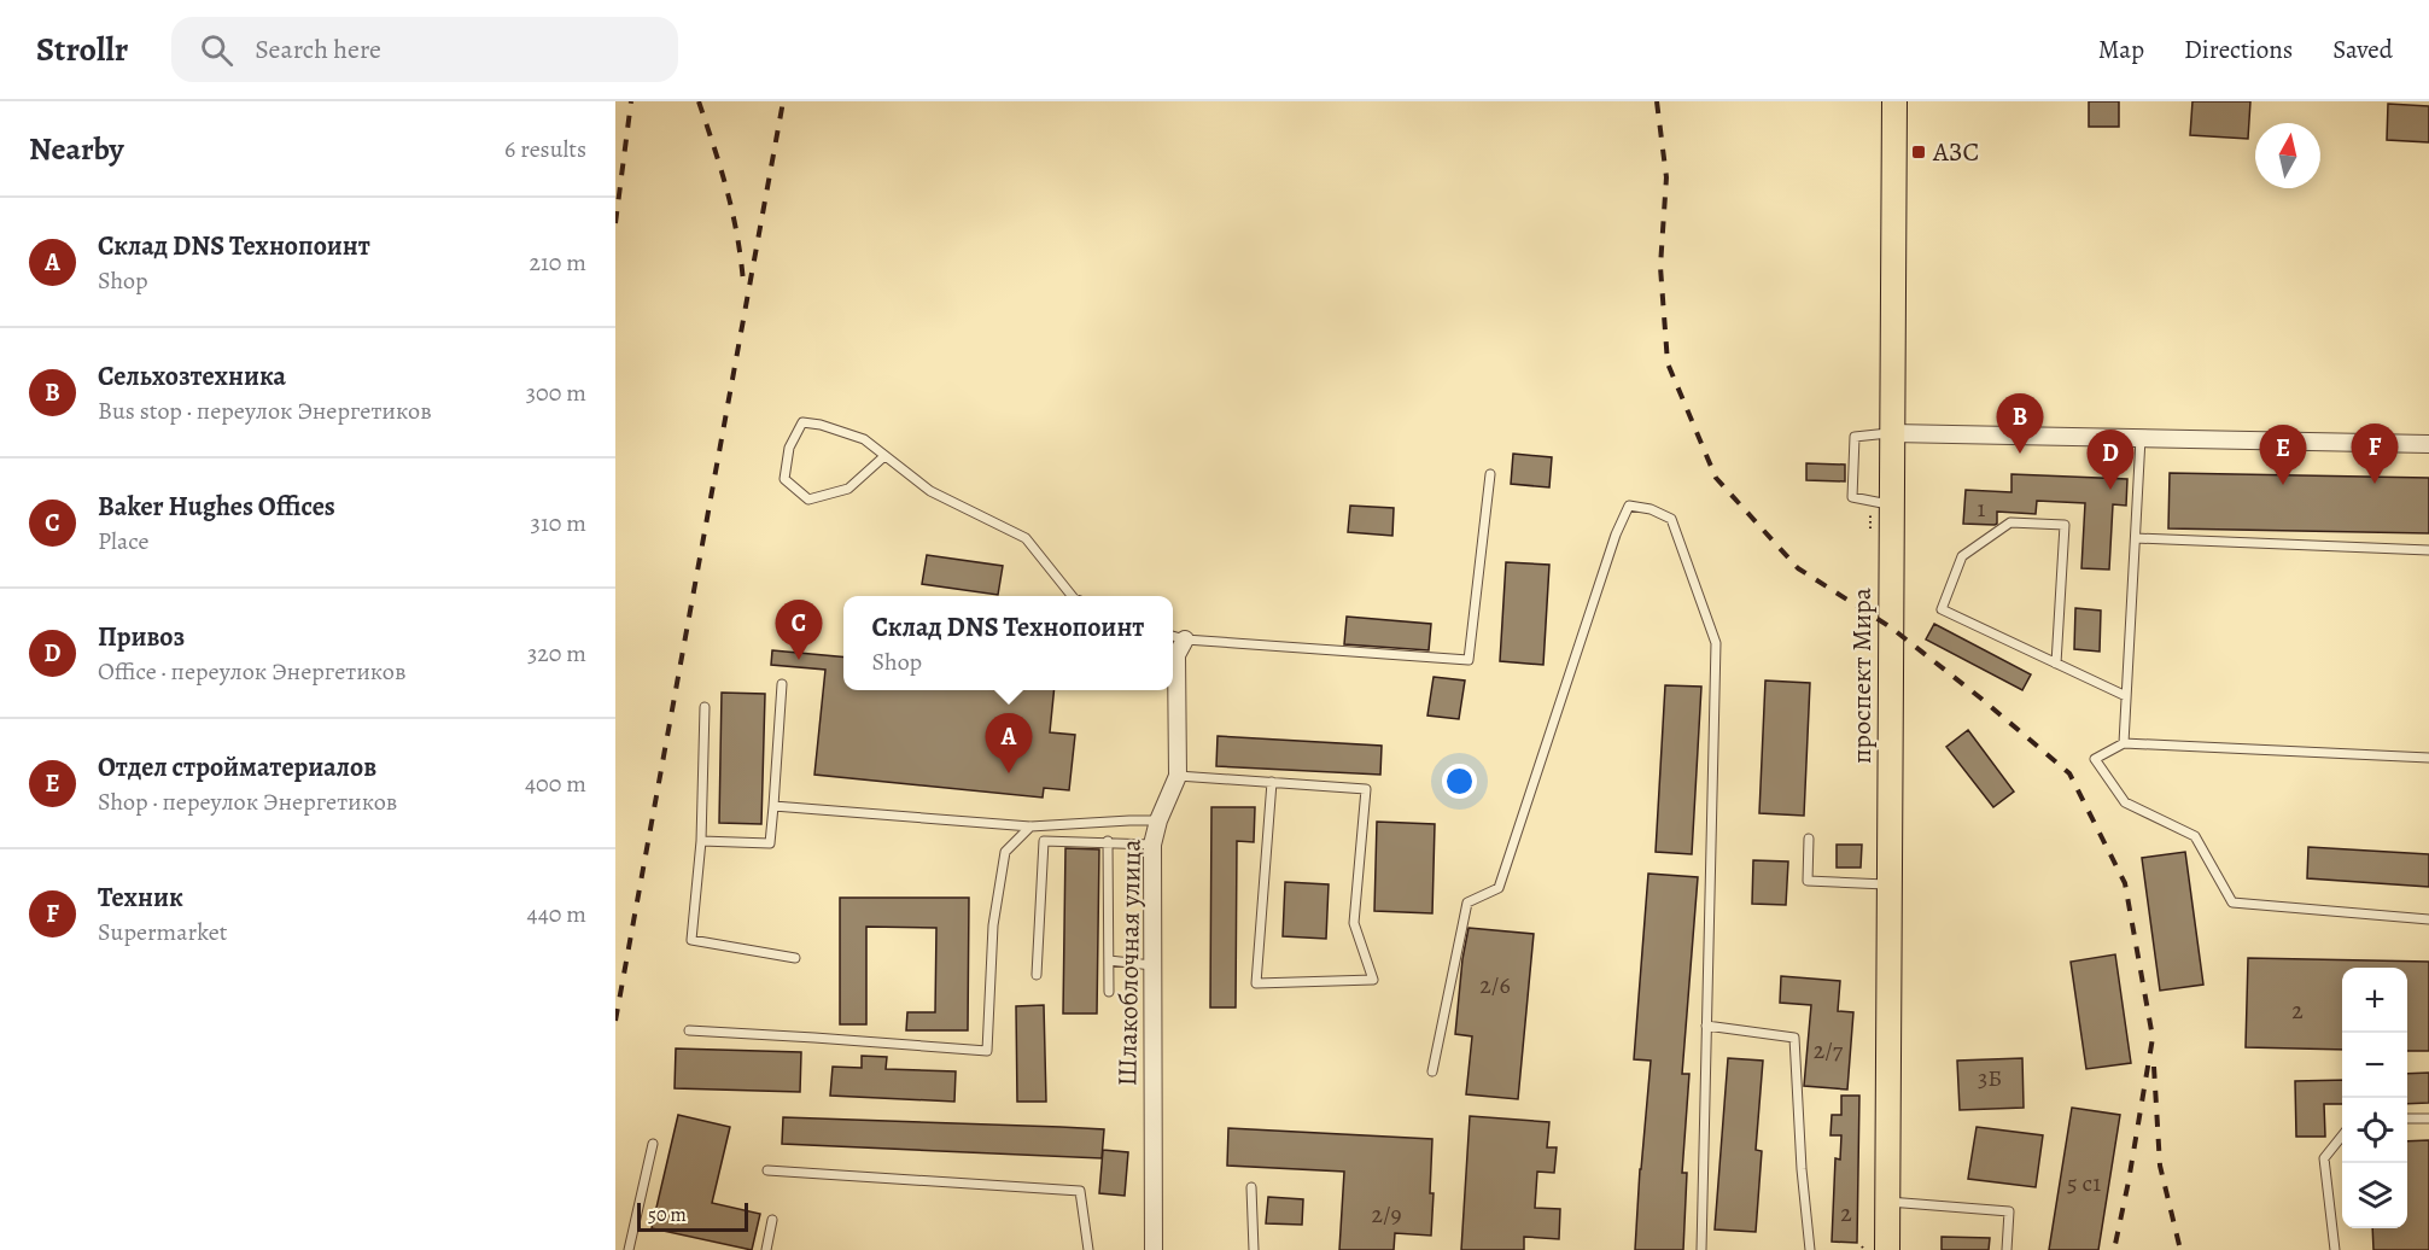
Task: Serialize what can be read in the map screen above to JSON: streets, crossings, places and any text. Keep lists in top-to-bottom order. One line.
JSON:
{"streets":{"main road":["проспект Мира"],"street":["Шлакоблочная улица"]},"places":{"transit":["АЗС"]},"house_numbers":["1","2/6","2","2/7","3Б","5 с1","2","2/9"],"scale_bar":"50 m","north":"top","page":{"header":"Strollr","search":"Search here","nav":["Map","Directions","Saved"],"heading":["Nearby","6 results"],"list":[{"mark":"A","name":"Склад DNS Технопоинт","note":"Shop","value":"210 m"},{"mark":"B","name":"Сельхозтехника","note":"Bus stop · переулок Энергетиков","value":"300 m"},{"mark":"C","name":"Baker Hughes Offices","note":"Place","value":"310 m"},{"mark":"D","name":"Привоз","note":"Office · переулок Энергетиков","value":"320 m"},{"mark":"E","name":"Отдел стройматериалов","note":"Shop · переулок Энергетиков","value":"400 m"},{"mark":"F","name":"Техник","note":"Supermarket","value":"440 m"}],"pins":["B","F","E","D","C","A"],"popup":["Склад DNS Технопоинт","Shop"],"map_buttons":["+","−"],"scale":"50 m"}}
